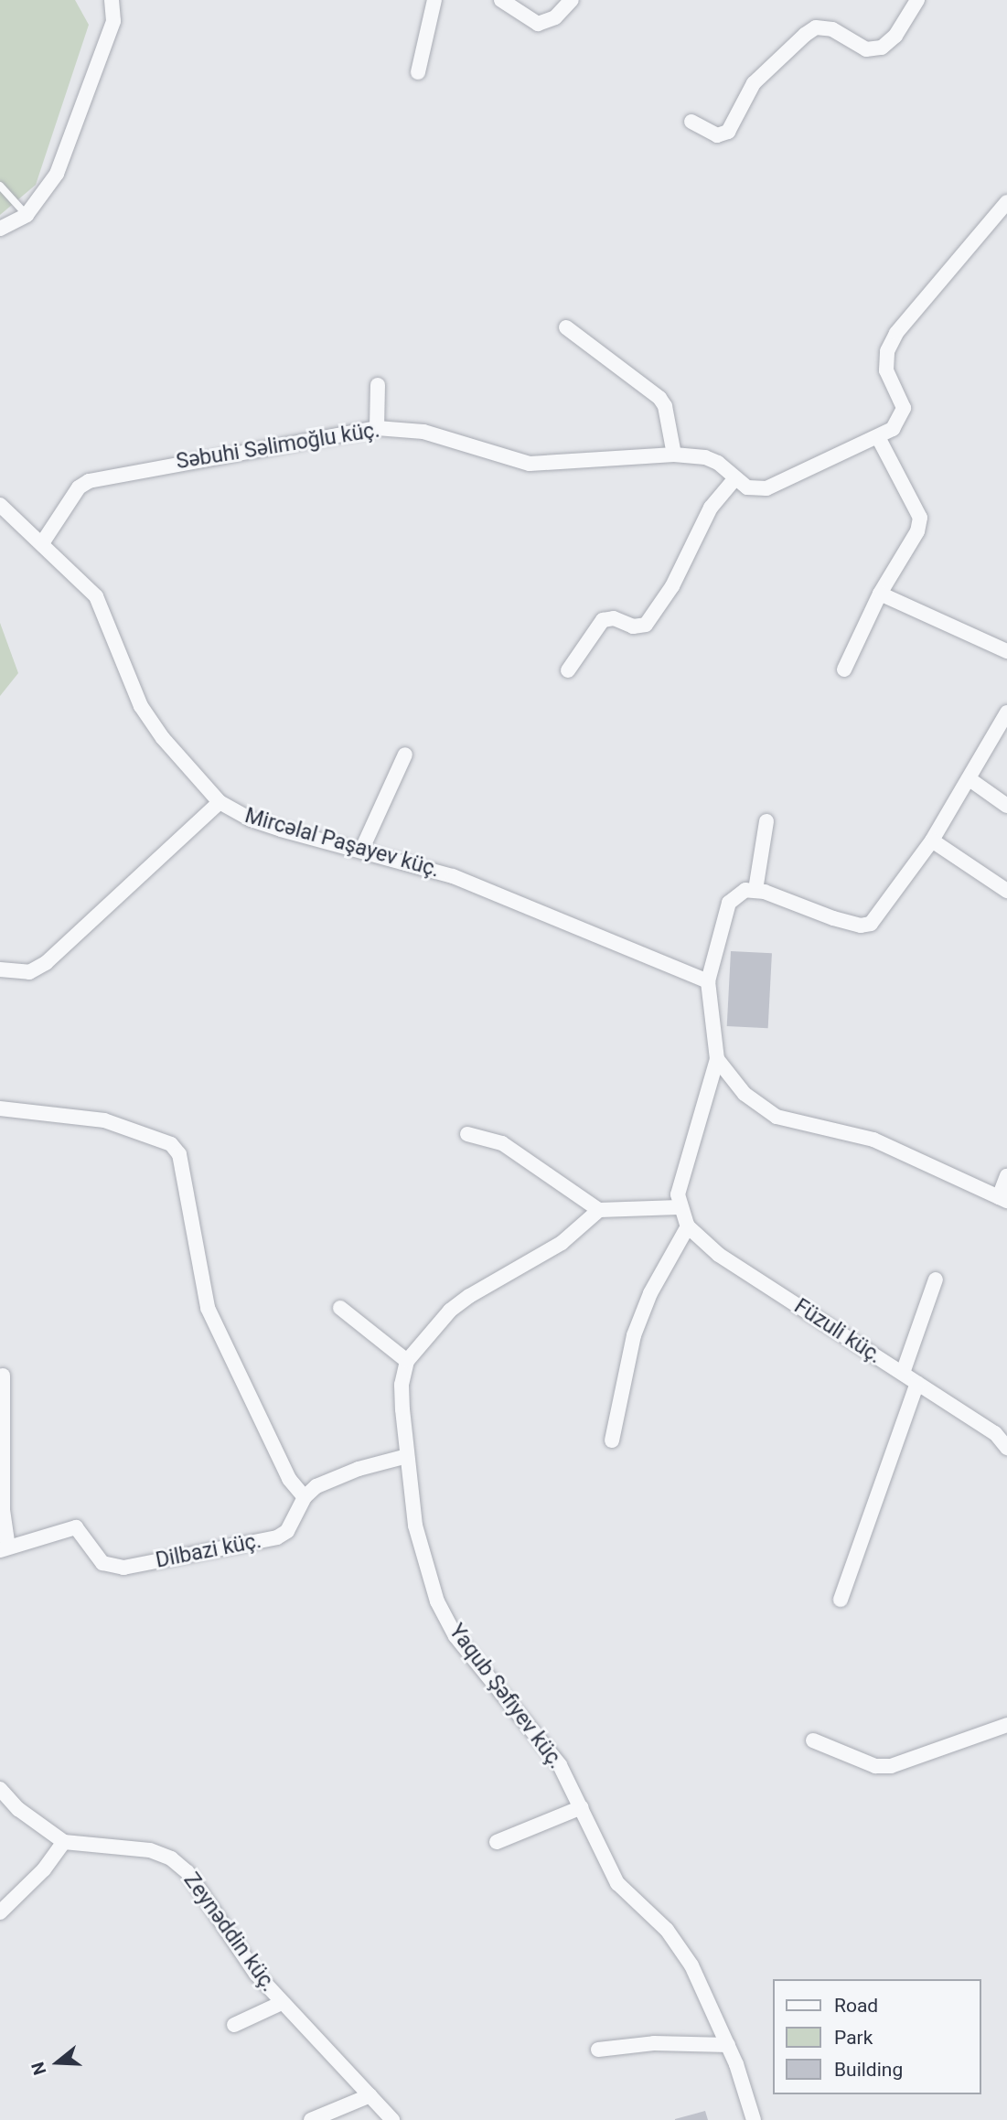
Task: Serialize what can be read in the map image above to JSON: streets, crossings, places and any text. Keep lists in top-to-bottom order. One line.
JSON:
{"streets":{"street":["Səbuhi Səlimoğlu küç.","Mircəlal Paşayev küç.","Füzuli küç.","Dilbazi küç.","Yaqub Şəfiyev küç.","Zeynəddin küç."]},"crossings":[["Səbuhi Səlimoğlu küç.","Mircəlal Paşayev küç."]],"legend":["Road","Park","Building"],"north":"left"}
